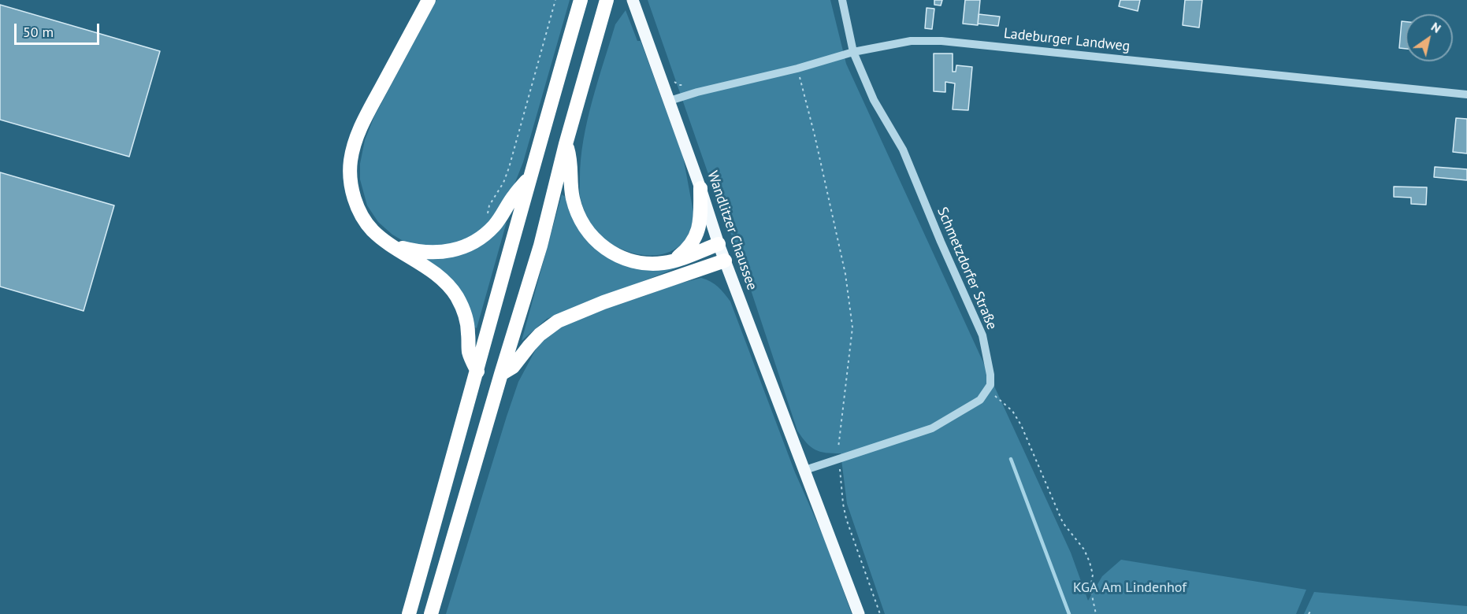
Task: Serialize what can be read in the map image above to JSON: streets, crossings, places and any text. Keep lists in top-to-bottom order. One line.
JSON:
{"streets":{"main road":["Wandlitzer Chaussee"],"street":["Ladeburger Landweg","Schmetzdorfer Straße"]},"crossings":[["Ladeburger Landweg","Wandlitzer Chaussee"],["Ladeburger Landweg","Schmetzdorfer Straße"]],"parks":["KGA Am Lindenhof"],"scale_bar":"50 m","north":"top right"}
